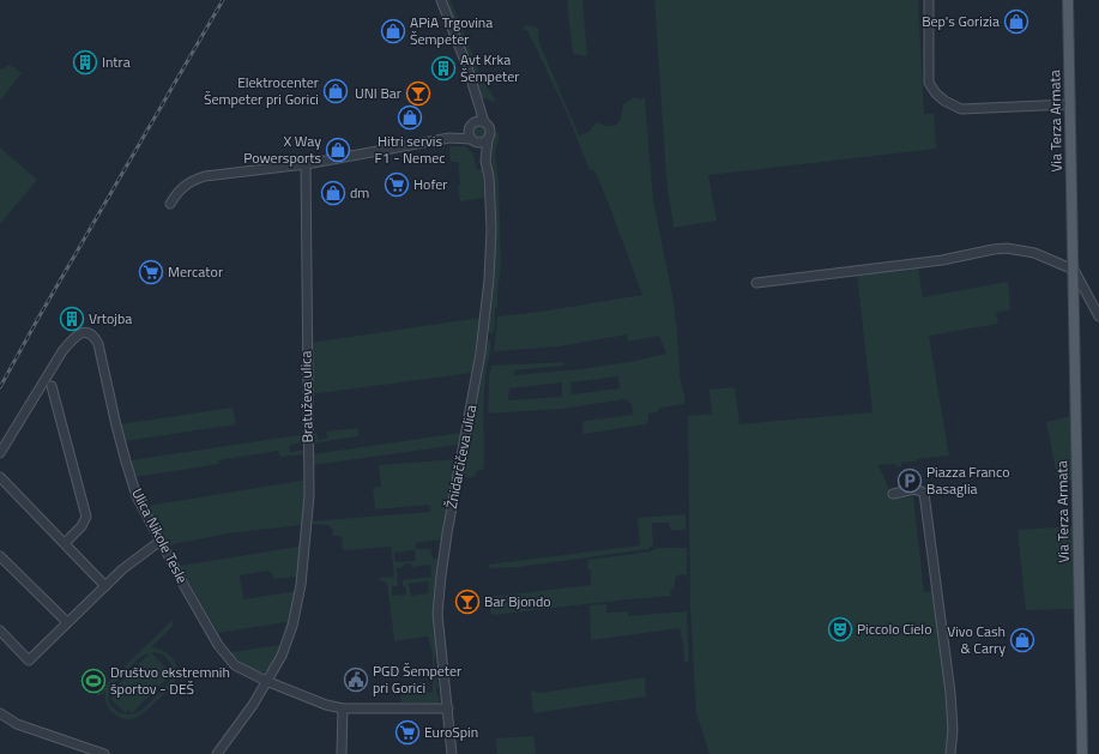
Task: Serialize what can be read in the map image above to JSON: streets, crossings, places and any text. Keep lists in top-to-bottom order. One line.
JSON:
{"streets":{"main road":["Via Terza Armata"],"street":["Bratuževa ulica","Žnidarčičeva ulica","Ulica Nikole Tesle"]},"crossings":[["Bratuževa ulica","Ulica Nikole Tesle"],["Žnidarčičeva ulica","Ulica Nikole Tesle"]],"places":{"shop":["Bep's Gorizia","APiA Trgovina Šempeter","Elektrocenter Šempeter pri Gorici","Hitri servis F1 - Nemec","X Way Powersports","dm","Vivo Cash & Carry"],"building":["Intra","Avt Krka Šempeter","Vrtojba"],"bar":["UNI Bar","Bar Bjondo"],"supermarket":["Hofer","Mercator","EuroSpin"],"parking":["Piazza Franco Basaglia"],"theatre":["Piccolo Cielo"],"public building":["PGD Šempeter pri Gorici"],"sports":["Društvo ekstremnih športov - DEŠ"]}}
